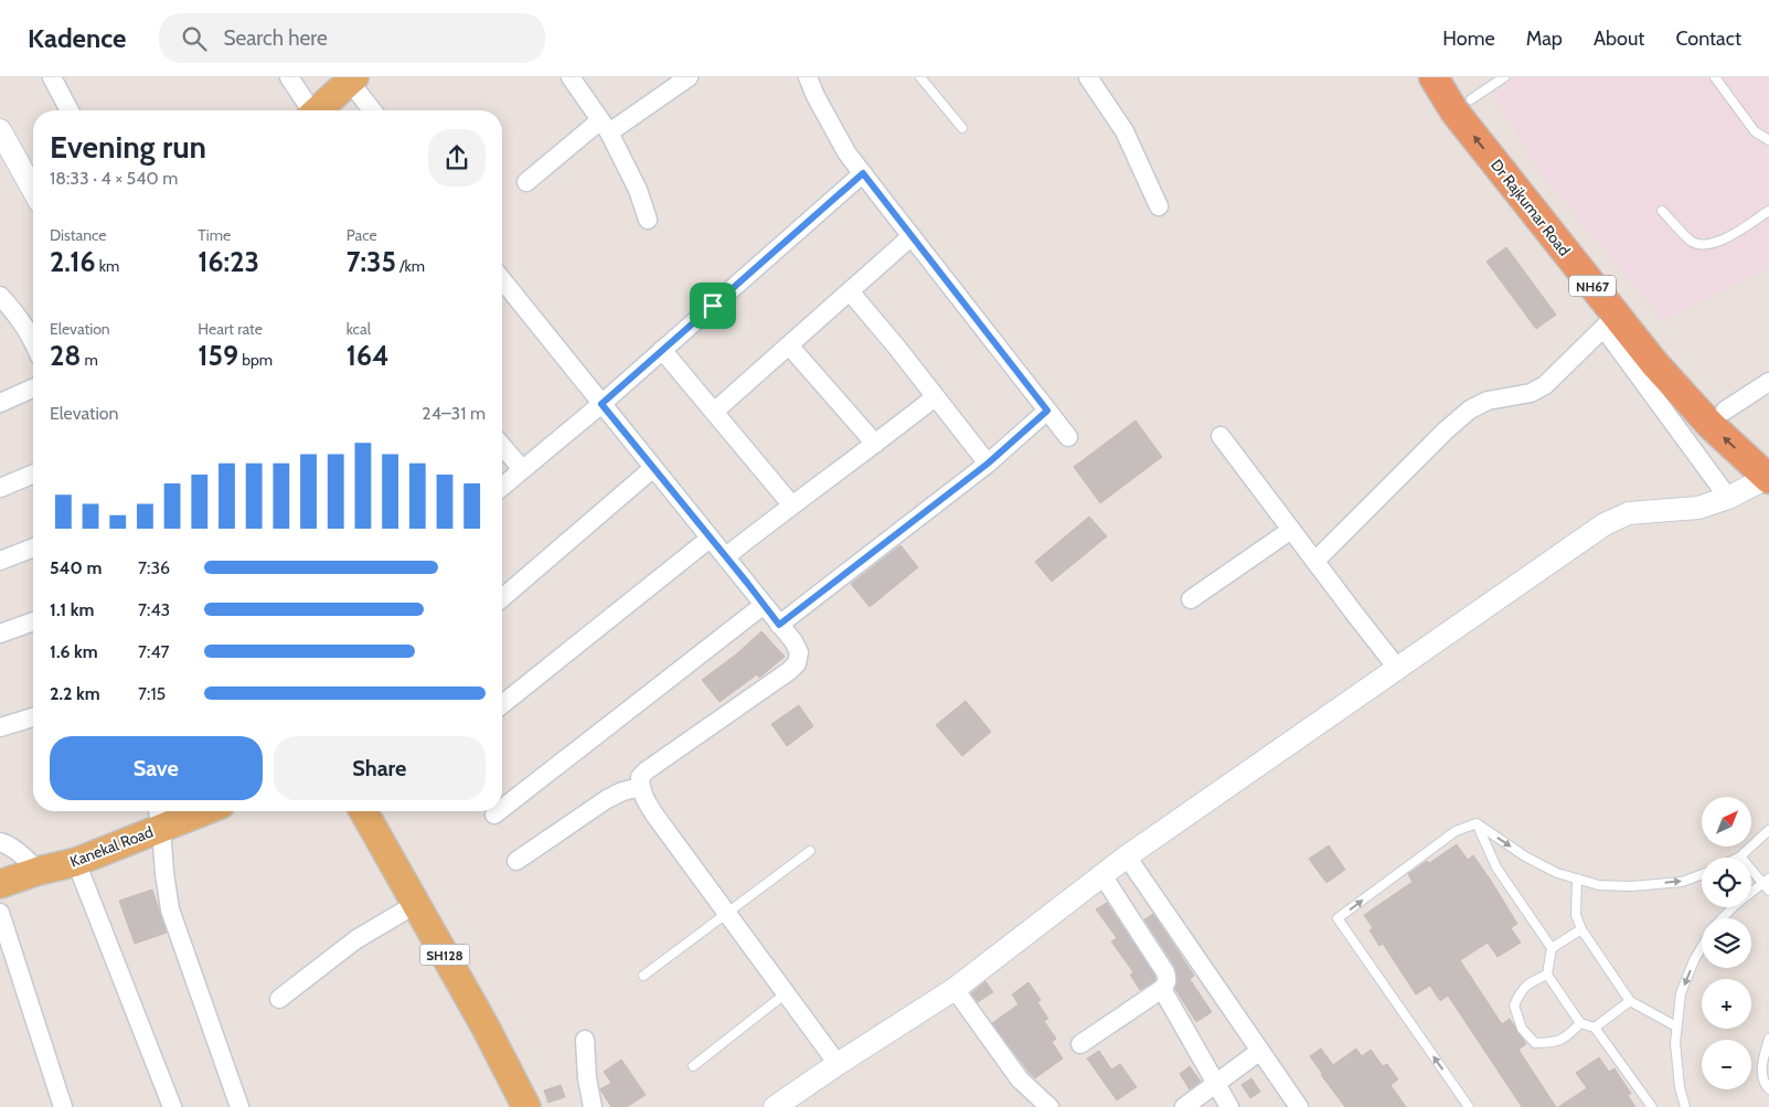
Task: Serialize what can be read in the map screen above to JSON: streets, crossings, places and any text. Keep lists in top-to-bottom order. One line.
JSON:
{"streets":{"highway":["Dr Rajkumar Road","NH67"],"main road":["Kanekal Road","SH128"]},"north":"top right","page":{"header":"Kadence","search":"Search here","nav":["Home","Map","About","Contact"],"heading":["Evening run","18:33 · 4 × 540 m"],"stats":[["Distance","2.16 km"],["Time","16:23"],["Pace","7:35 /km"],["Elevation","28 m"],["Heart rate","159 bpm"],["kcal","164"]],"chart":["Elevation","24–31 m"],"list":[{"name":"540 m","note":"7:36"},{"name":"1.1 km","note":"7:43"},{"name":"1.6 km","note":"7:47"},{"name":"2.2 km","note":"7:15"}],"buttons":["Save","Share"],"map_buttons":["+","−"]}}
